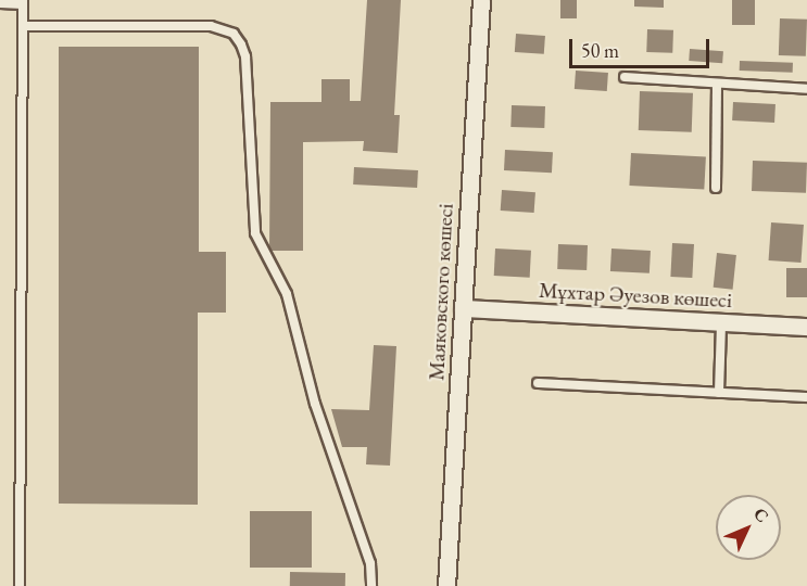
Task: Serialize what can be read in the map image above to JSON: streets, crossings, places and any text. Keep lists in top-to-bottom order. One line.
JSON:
{"streets":{"street":["Маяковского көшесі","Мұхтар Әуезов көшесі"]},"crossings":[["Маяковского көшесі","Мұхтар Әуезов көшесі"]],"scale_bar":"50 m","north":"top right"}
